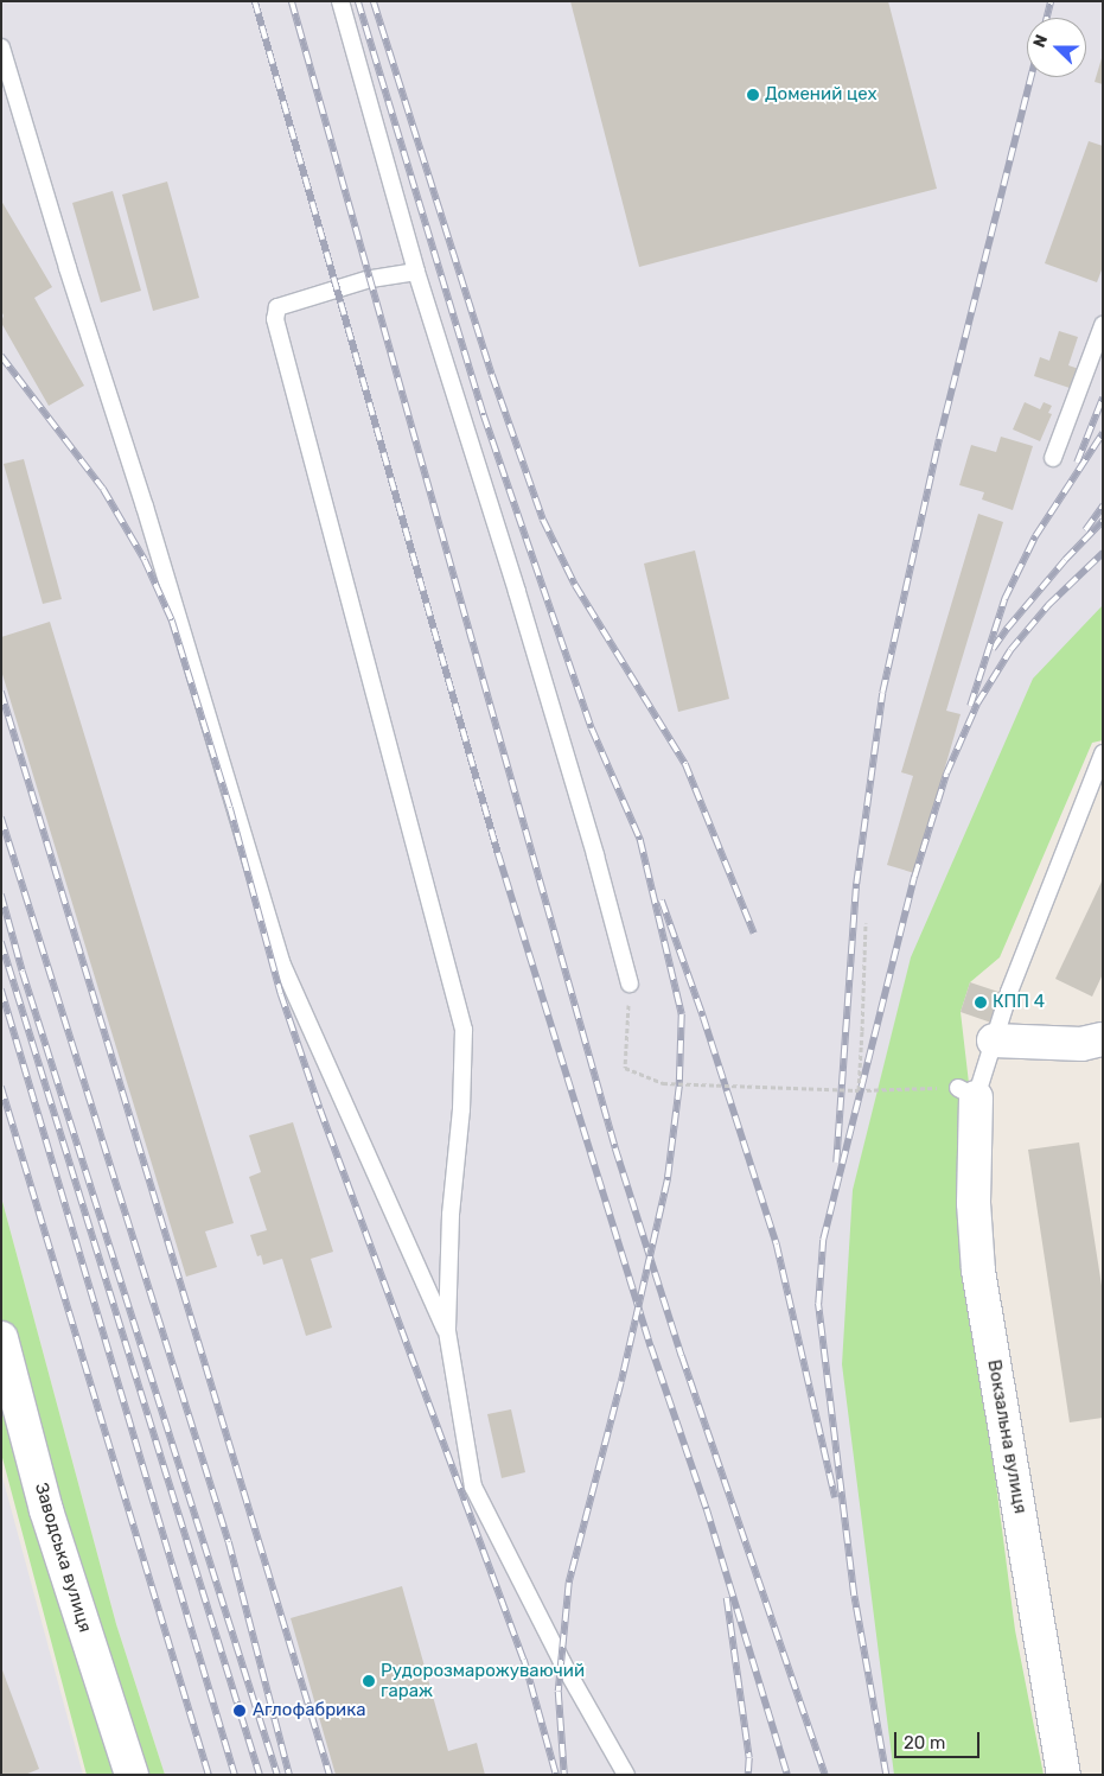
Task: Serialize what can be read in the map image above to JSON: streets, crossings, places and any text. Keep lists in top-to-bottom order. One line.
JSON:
{"streets":{"street":["Вокзальна вулиця","Заводська вулиця"]},"places":["Домений цех","КПП 4","Рудорозмарожуваючий гараж","Аглофабрика"],"scale_bar":"20 m","north":"left"}
